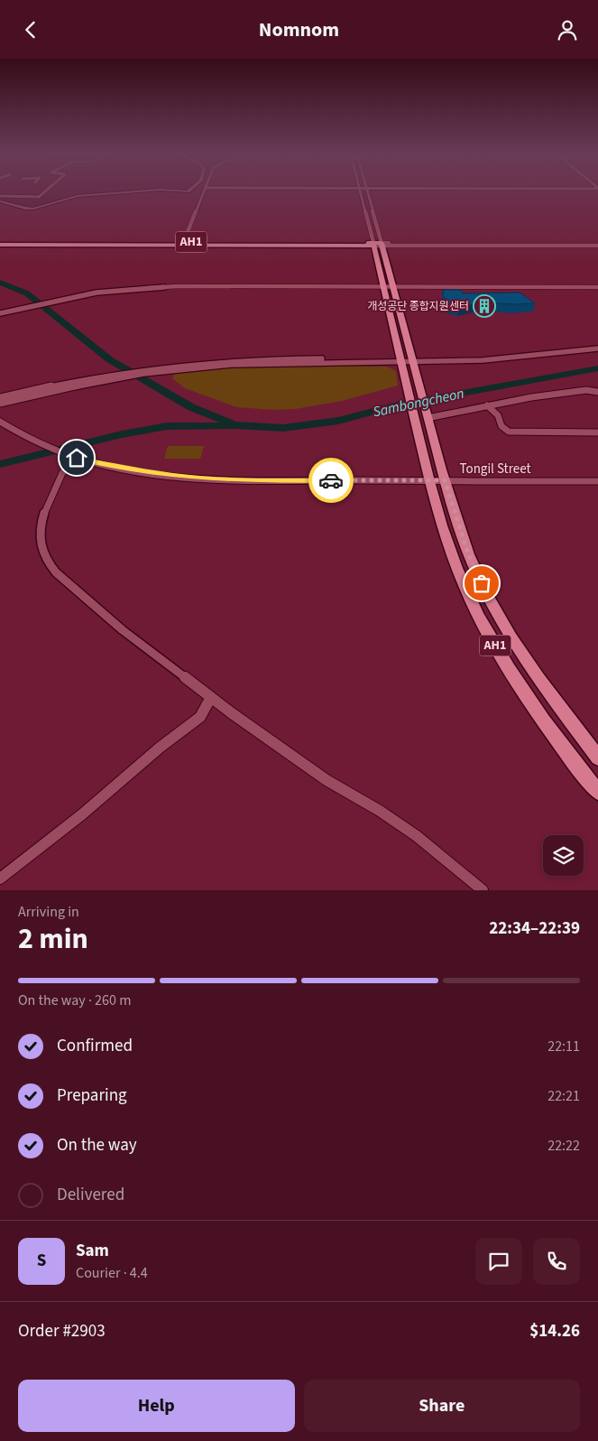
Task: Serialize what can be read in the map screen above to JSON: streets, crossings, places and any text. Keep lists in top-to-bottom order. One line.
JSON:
{"streets":{"main road":["AH1"],"street":["Tongil Street"]},"crossings":[["AH1","Tongil Street"]],"water":["Sambongcheon"],"places":{"building":["개성공단 종합지원센터"]},"page":{"header":"Nomnom","heading":["2 min","Arriving in","22:34–22:39"],"panel":["Sam","Courier · 4.4","Order #2903","$14.26"],"bar":"On the way · 260 m","list":[["Confirmed","22:11"],["Preparing","22:21"],["On the way","22:22"],"Delivered"],"round":"S","buttons":["Help","Share"]}}
